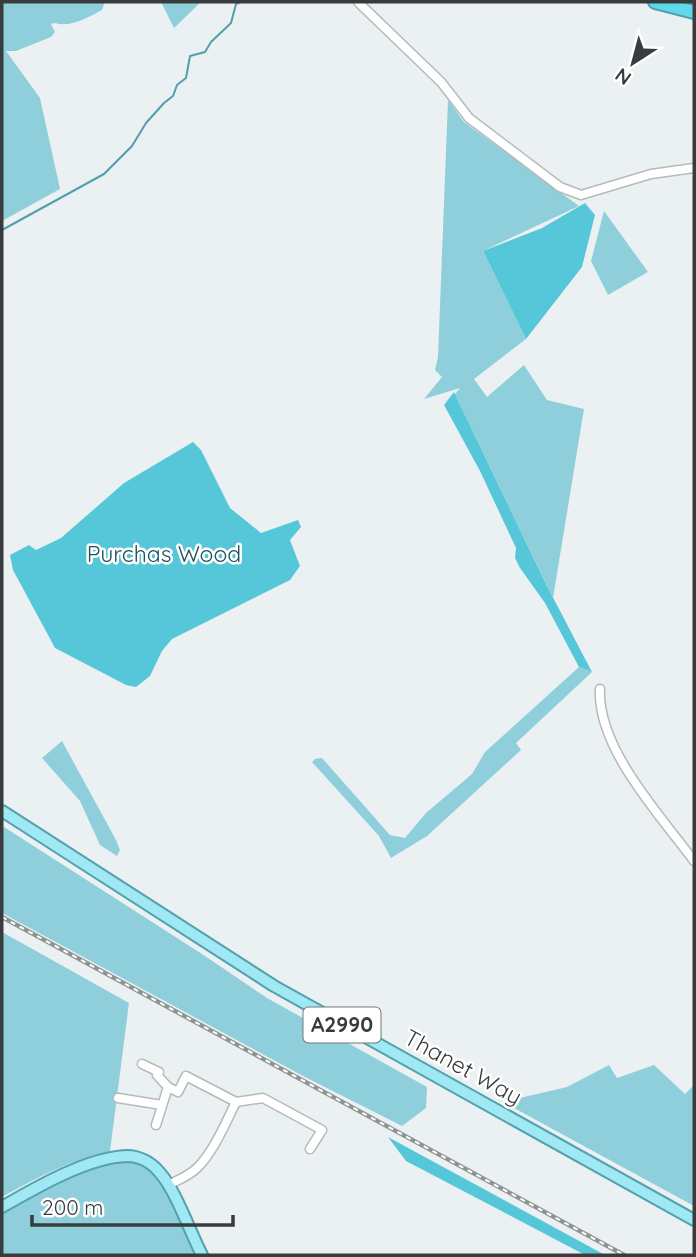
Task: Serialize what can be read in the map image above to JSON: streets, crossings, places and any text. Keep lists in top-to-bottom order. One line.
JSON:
{"streets":{"main road":["A2990","Thanet Way"]},"parks":["Purchas Wood"],"scale_bar":"200 m","north":"bottom left"}
